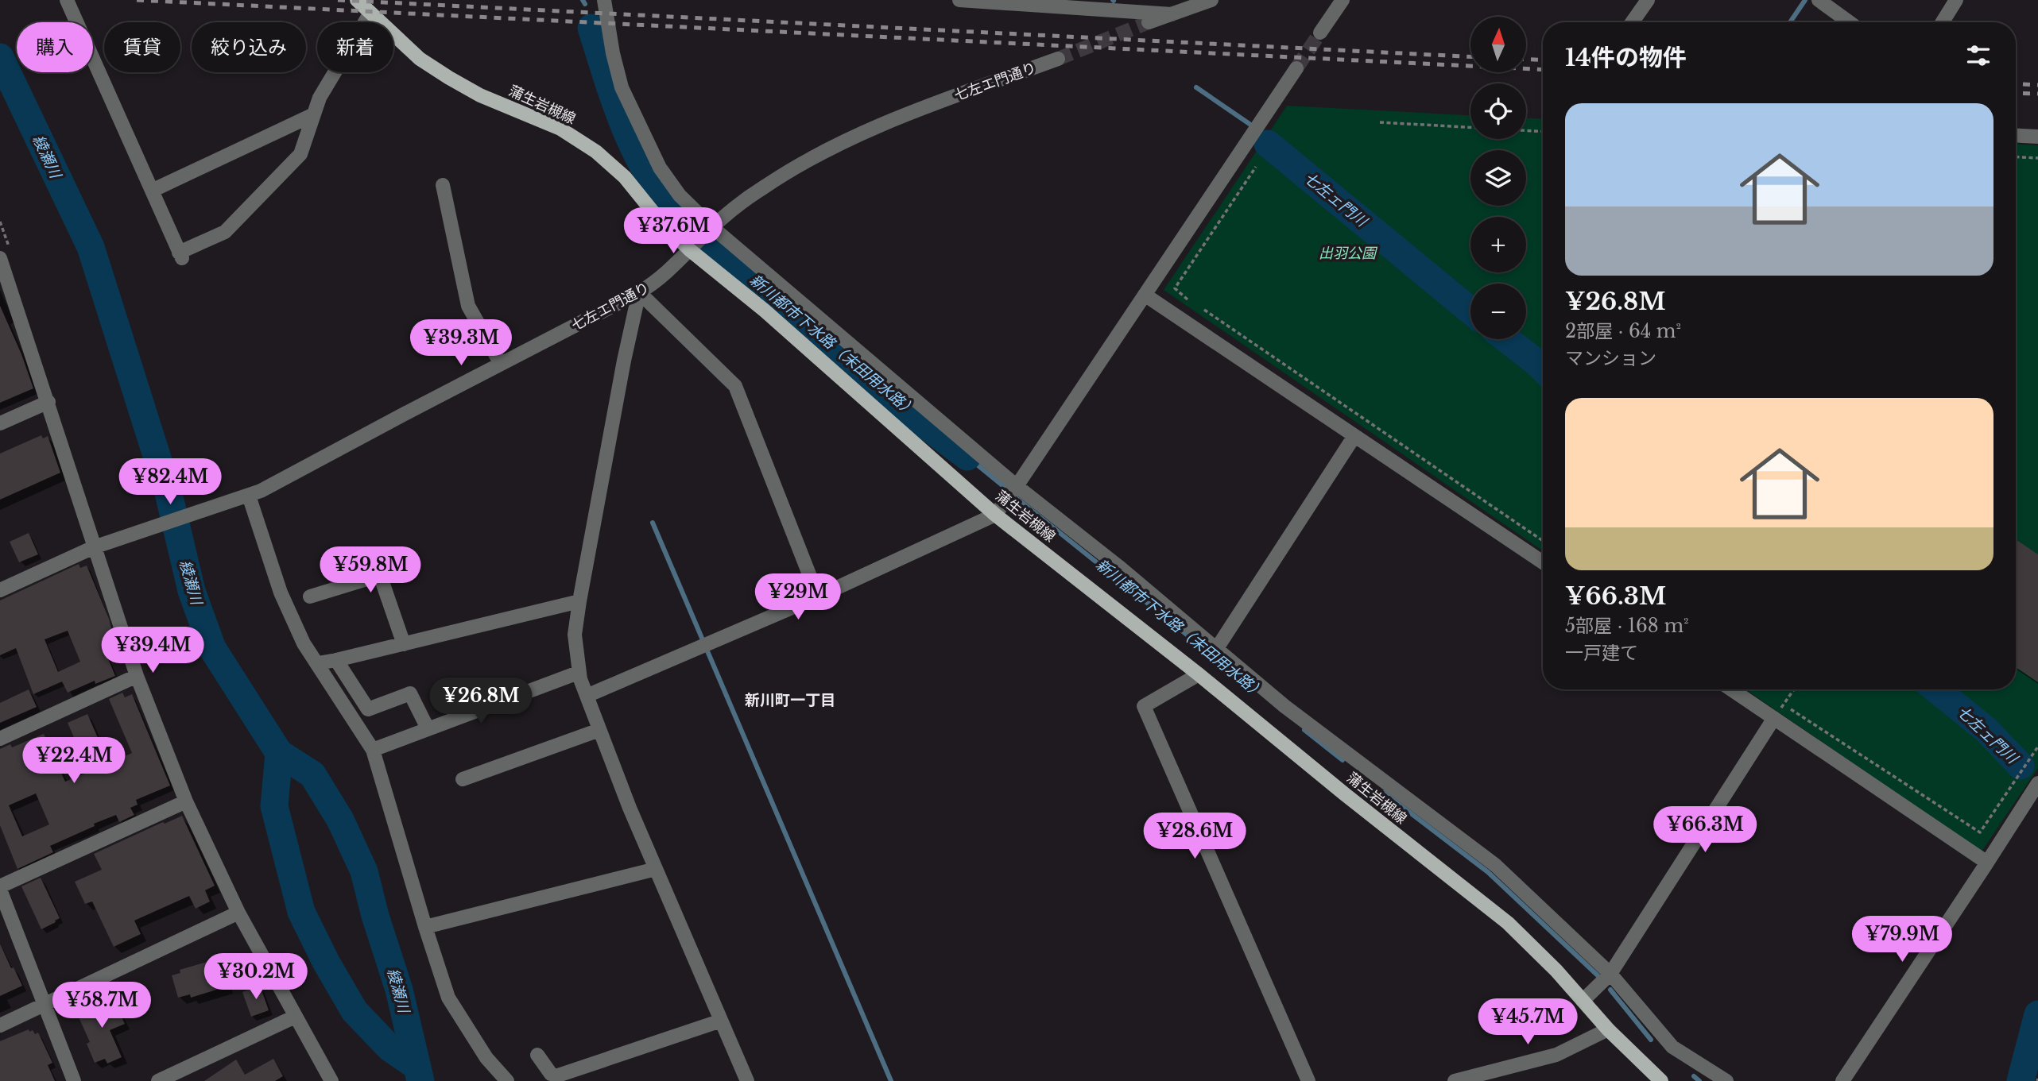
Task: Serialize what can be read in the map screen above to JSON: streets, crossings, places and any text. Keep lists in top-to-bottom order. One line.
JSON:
{"streets":{"main road":["蒲生岩槻線"],"street":["七左エ門通り"]},"crossings":[["七左エ門通り","蒲生岩槻線"]],"districts":["新川町一丁目"],"water":["綾瀬川","七左ェ門川","新川都市下水路（末田用水路）"],"parks":["出羽公園"],"north":"top","page":{"map_buttons":["+","−"],"chip":["購入","賃貸","絞り込み","新着"],"heading":"14件の物件","list":[{"name":"¥26.8M","note":"2部屋 · 64 m² · マンション"},{"name":"¥66.3M","note":"5部屋 · 168 m² · 一戸建て"}],"price":["¥37.6M","¥39.3M","¥82.4M","¥59.8M","¥29M","¥39.4M","¥26.8M","¥22.4M","¥66.3M","¥28.6M","¥79.9M","¥30.2M","¥58.7M","¥45.7M"]}}
